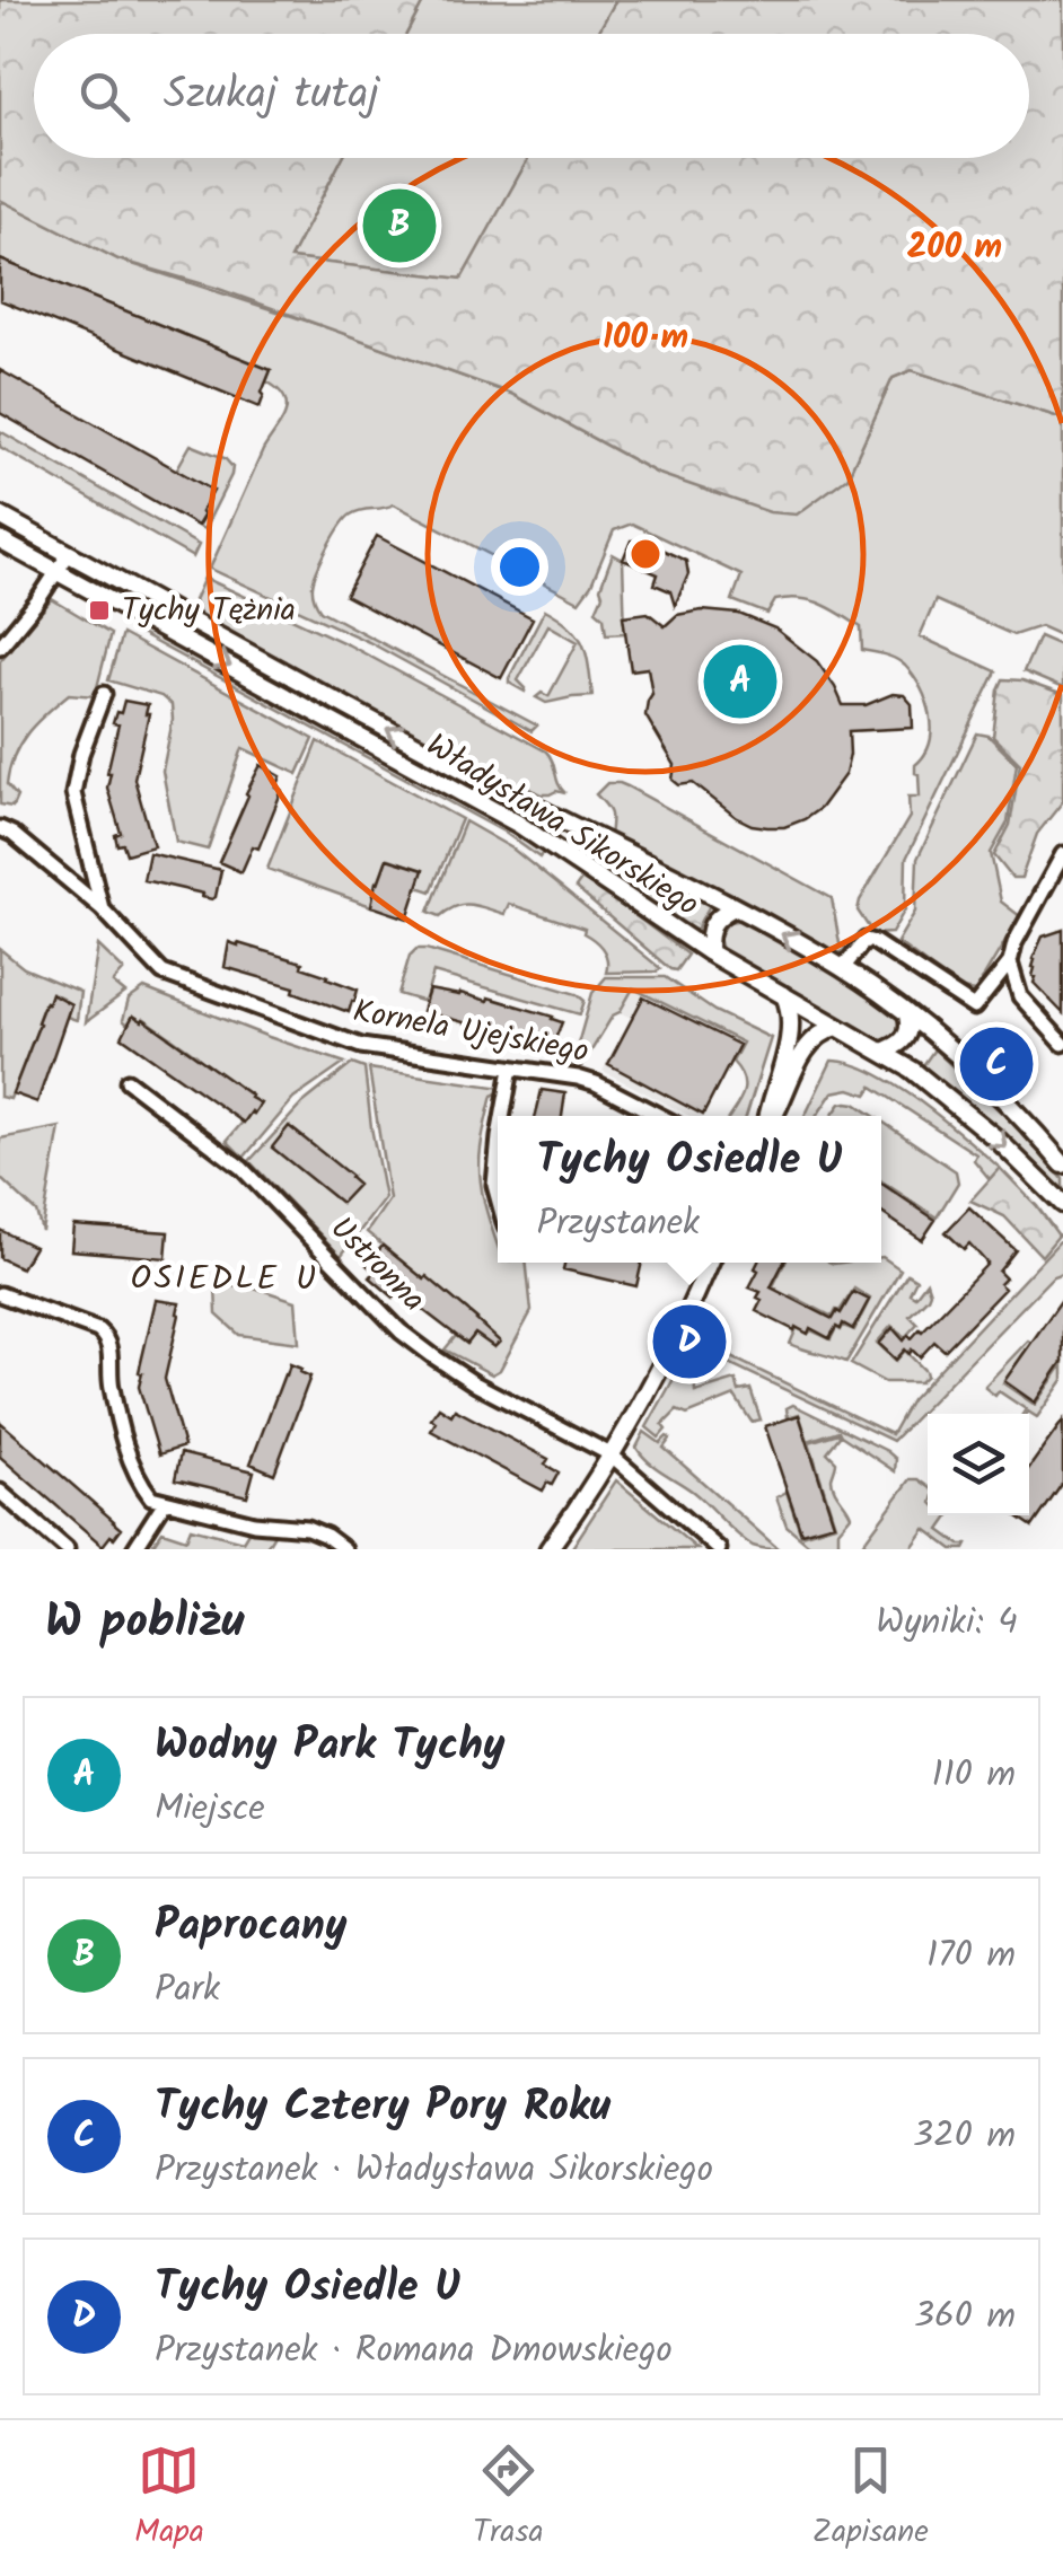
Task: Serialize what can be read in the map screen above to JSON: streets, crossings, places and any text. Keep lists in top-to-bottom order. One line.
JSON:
{"streets":{"street":["Władysława Sikorskiego","Kornela Ujejskiego","Ustronna"]},"districts":["OSIEDLE U"],"places":{"transit":["Tychy Tężnia"]},"page":{"search":"Szukaj tutaj","pins":["B","A","C","D"],"popup":["Tychy Osiedle U","Przystanek"],"heading":["W pobliżu","Wyniki: 4"],"list":[{"mark":"A","name":"Wodny Park Tychy","note":"Miejsce","value":"110 m"},{"mark":"B","name":"Paprocany","note":"Park","value":"170 m"},{"mark":"C","name":"Tychy Cztery Pory Roku","note":"Przystanek · Władysława Sikorskiego","value":"320 m"},{"mark":"D","name":"Tychy Osiedle U","note":"Przystanek · Romana Dmowskiego","value":"360 m"}],"nav":["Mapa","Trasa","Zapisane"]},"rings":["200 m","100 m"]}
